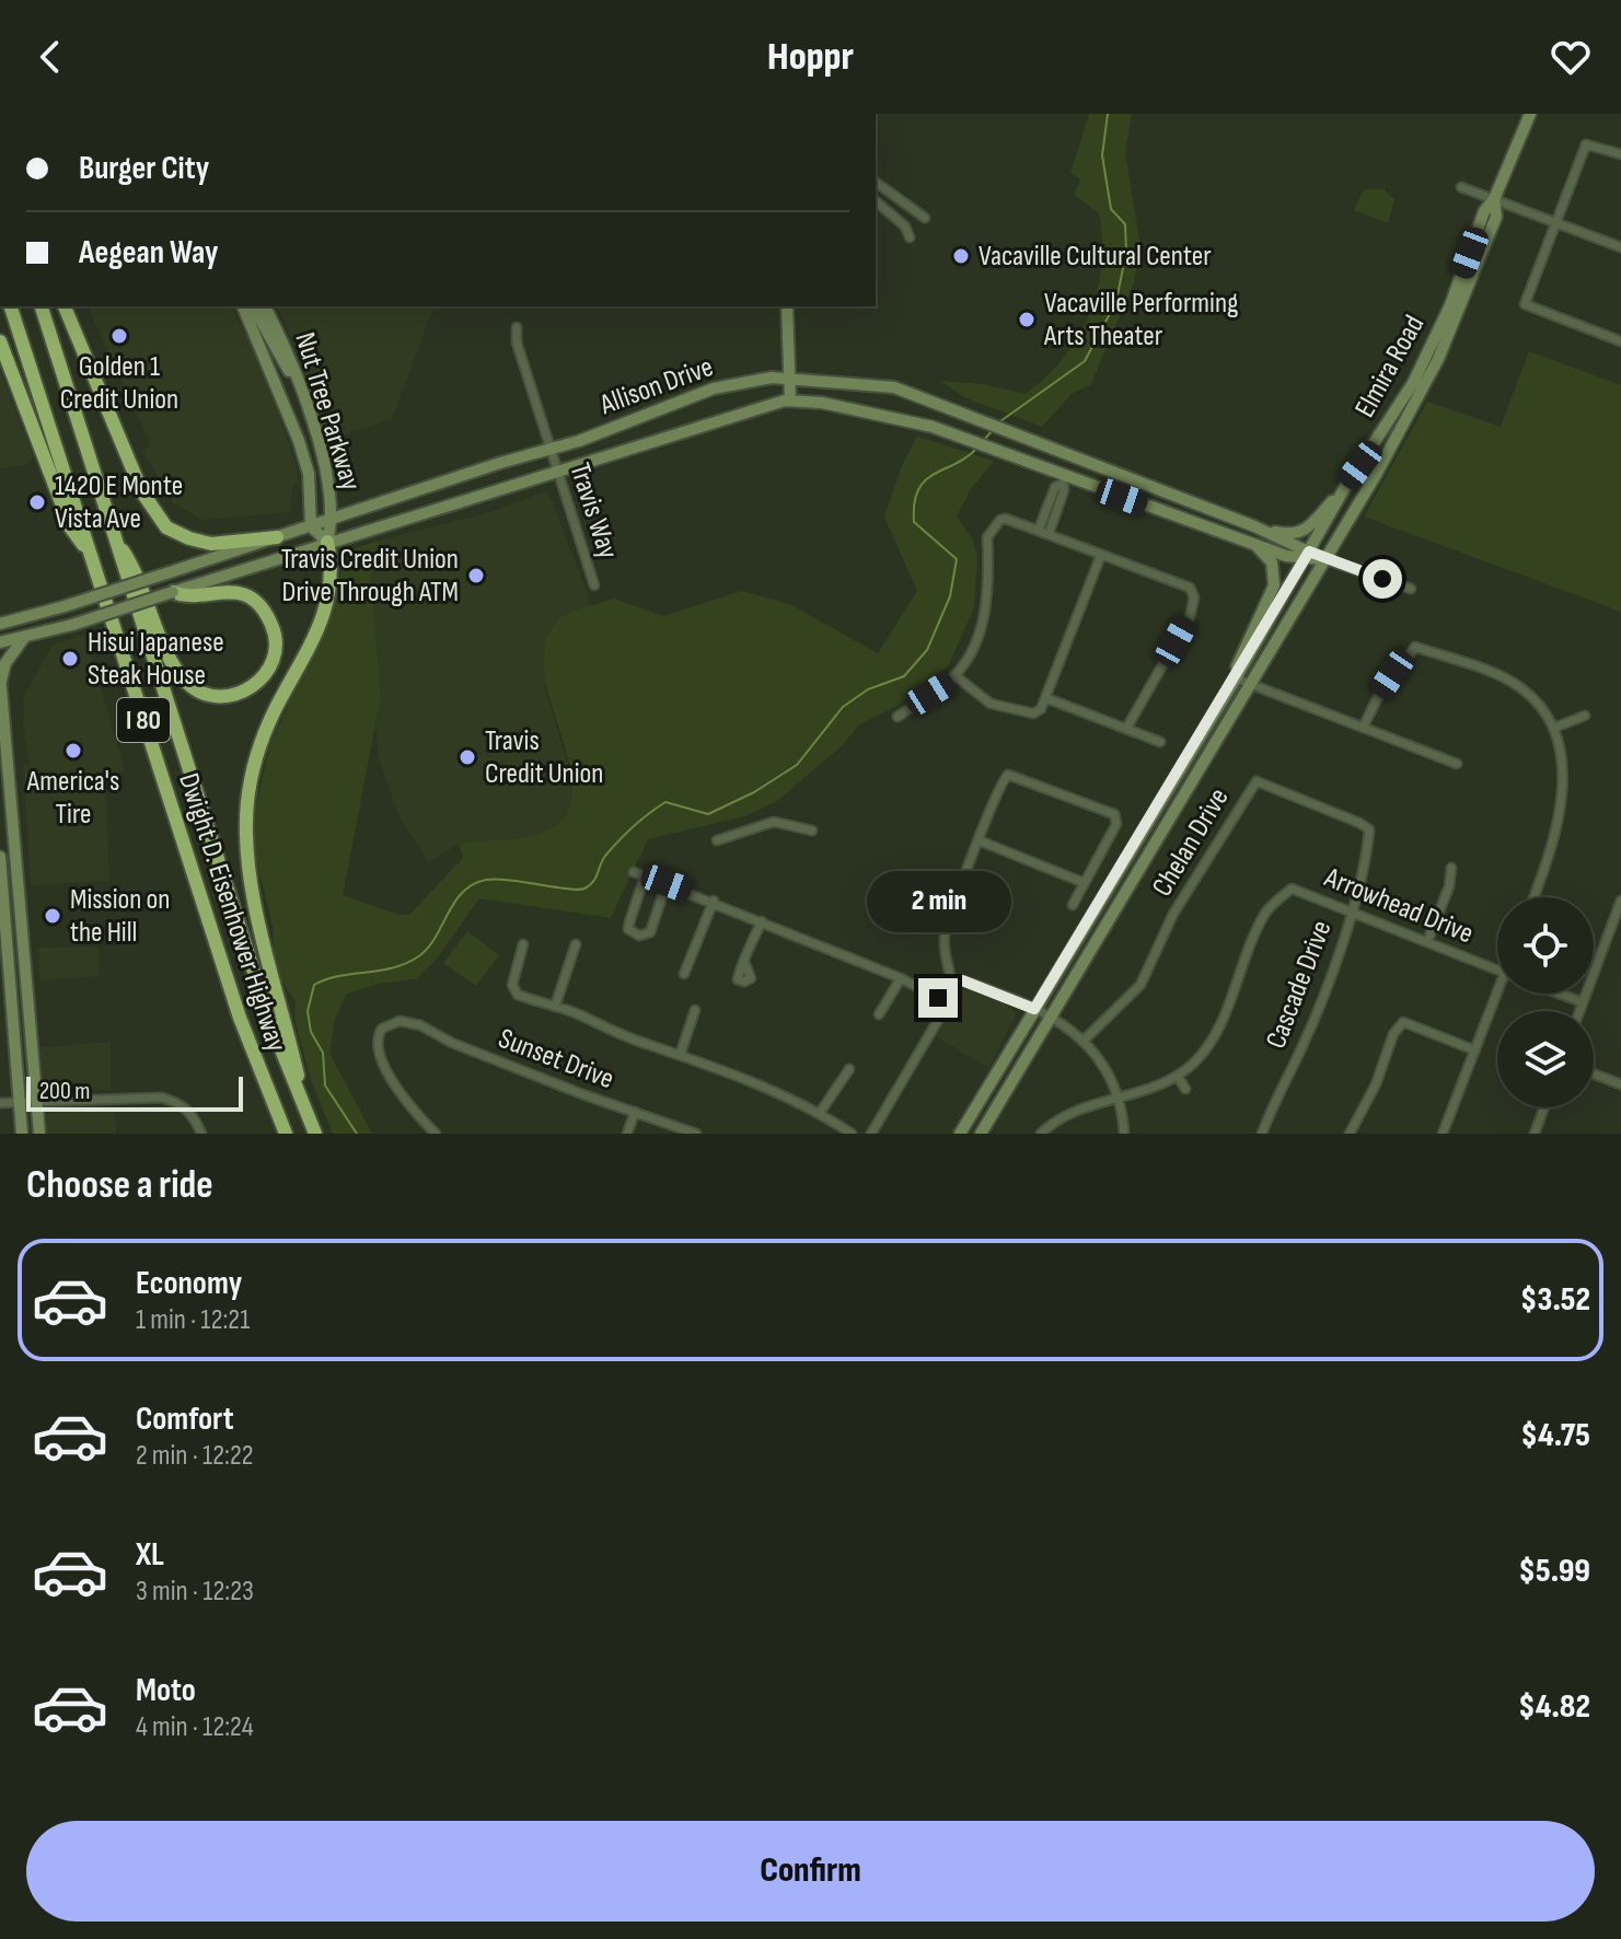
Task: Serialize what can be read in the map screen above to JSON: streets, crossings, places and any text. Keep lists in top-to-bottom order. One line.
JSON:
{"streets":{"highway":["I 80","Dwight D. Eisenhower Highway"],"main road":["Elmira Road","Allison Drive","Nut Tree Parkway"],"street":["Travis Way","Chelan Drive","Arrowhead Drive","Cascade Drive","Sunset Drive"]},"crossings":[["Elmira Road","Allison Drive"],["Allison Drive","Nut Tree Parkway"],["Allison Drive","Travis Way"],["Chelan Drive","Cascade Drive"],["Arrowhead Drive","Cascade Drive"]],"places":["Vacaville Cultural Center","Vacaville Performing Arts Theater","Golden 1 Credit Union","1420 E Monte Vista Ave","Travis Credit Union Drive Through ATM","Hisui Japanese Steak House","America's Tire","Travis Credit Union","Mission on the Hill"],"scale_bar":"200 m","page":{"header":"Hoppr","banner":["Burger City","Aegean Way"],"bubble":"2 min","scale":"200 m","heading":"Choose a ride","list":[{"name":"Economy","note":"1 min · 12:21","value":"$3.52"},{"name":"Comfort","note":"2 min · 12:22","value":"$4.75"},{"name":"XL","note":"3 min · 12:23","value":"$5.99"},{"name":"Moto","note":"4 min · 12:24","value":"$4.82"}],"buttons":"Confirm"}}
